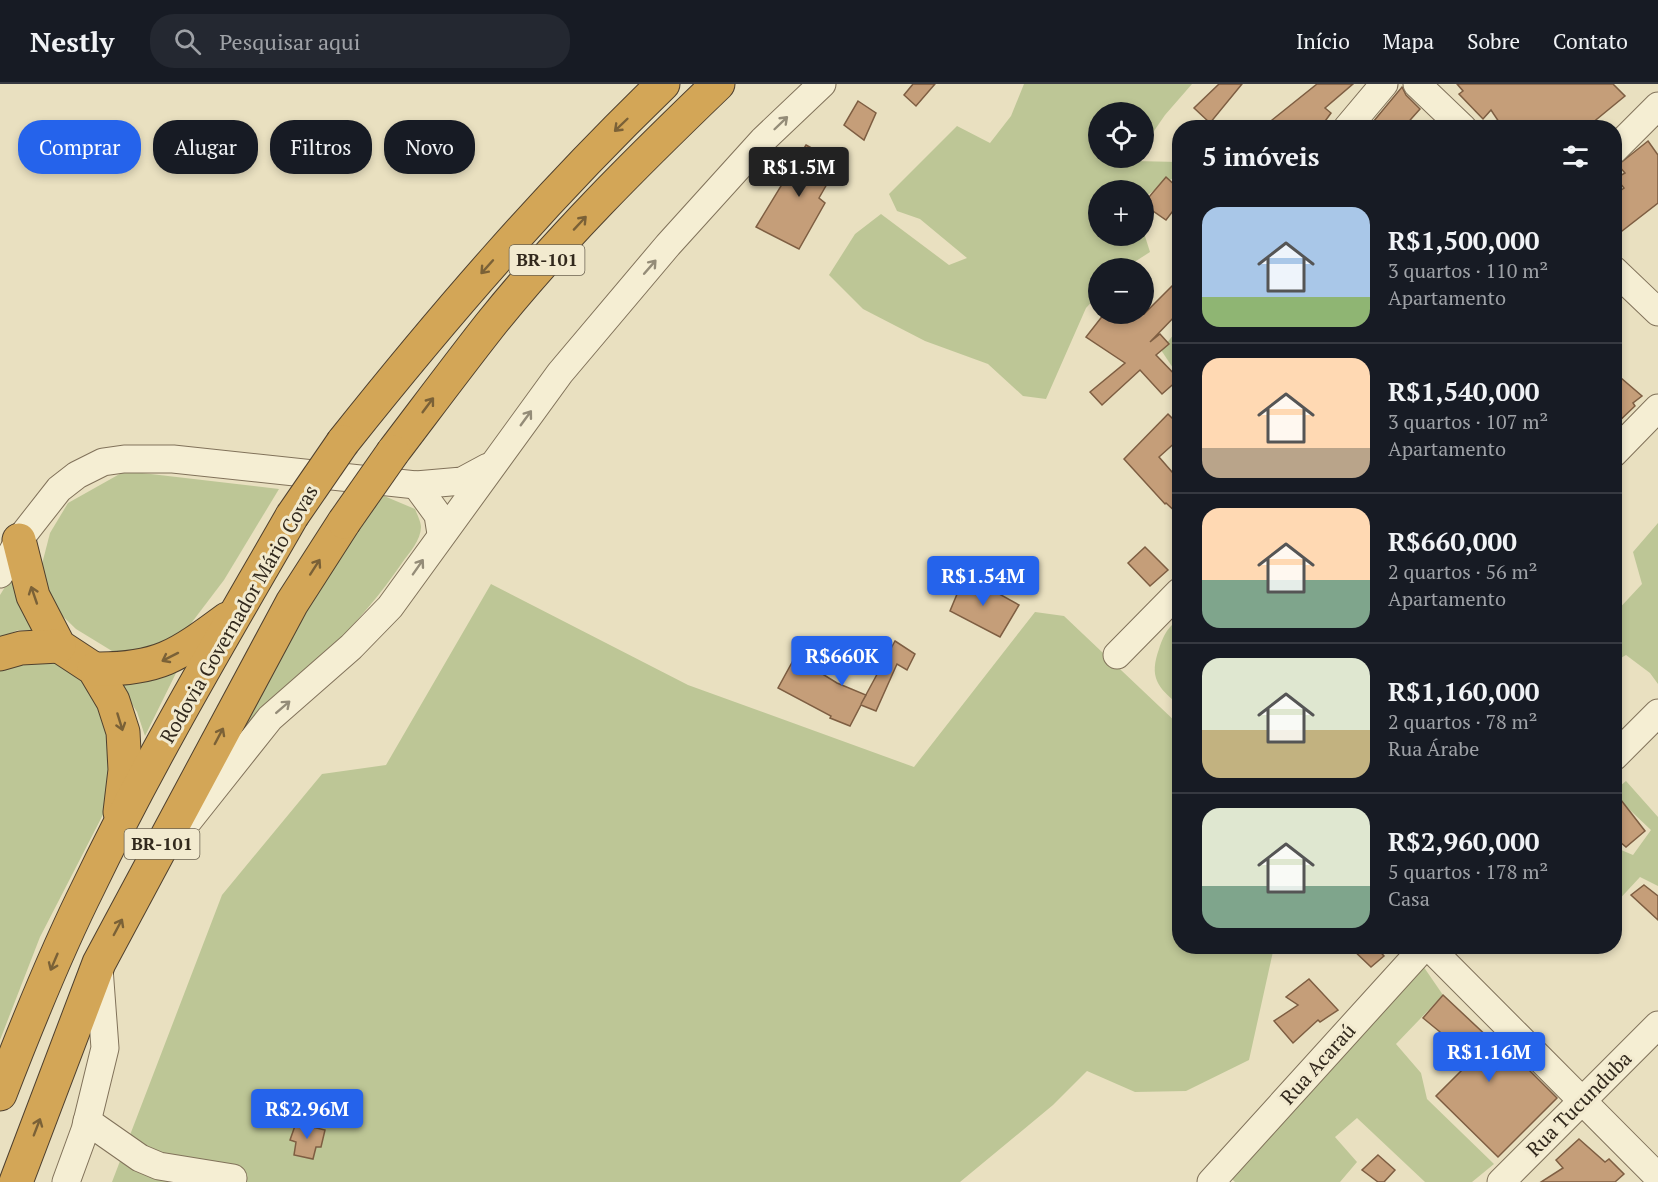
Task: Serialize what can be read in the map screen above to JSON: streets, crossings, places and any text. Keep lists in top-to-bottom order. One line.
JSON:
{"streets":{"highway":["BR-101","Rodovia Governador Mário Covas"],"street":["Rua Acaraú","Rua Tucunduba"]},"page":{"header":"Nestly","search":"Pesquisar aqui","nav":["Início","Mapa","Sobre","Contato"],"map_buttons":["+","−"],"chip":["Comprar","Alugar","Filtros","Novo"],"heading":"5 imóveis","price":["R$1.5M","R$1.54M","R$660K","R$1.16M","R$2.96M"],"list":[{"name":"R$1,500,000","note":"3 quartos · 110 m² · Apartamento"},{"name":"R$1,540,000","note":"3 quartos · 107 m² · Apartamento"},{"name":"R$660,000","note":"2 quartos · 56 m² · Apartamento"},{"name":"R$1,160,000","note":"2 quartos · 78 m² · Rua Árabe"},{"name":"R$2,960,000","note":"5 quartos · 178 m² · Casa"}]}}
